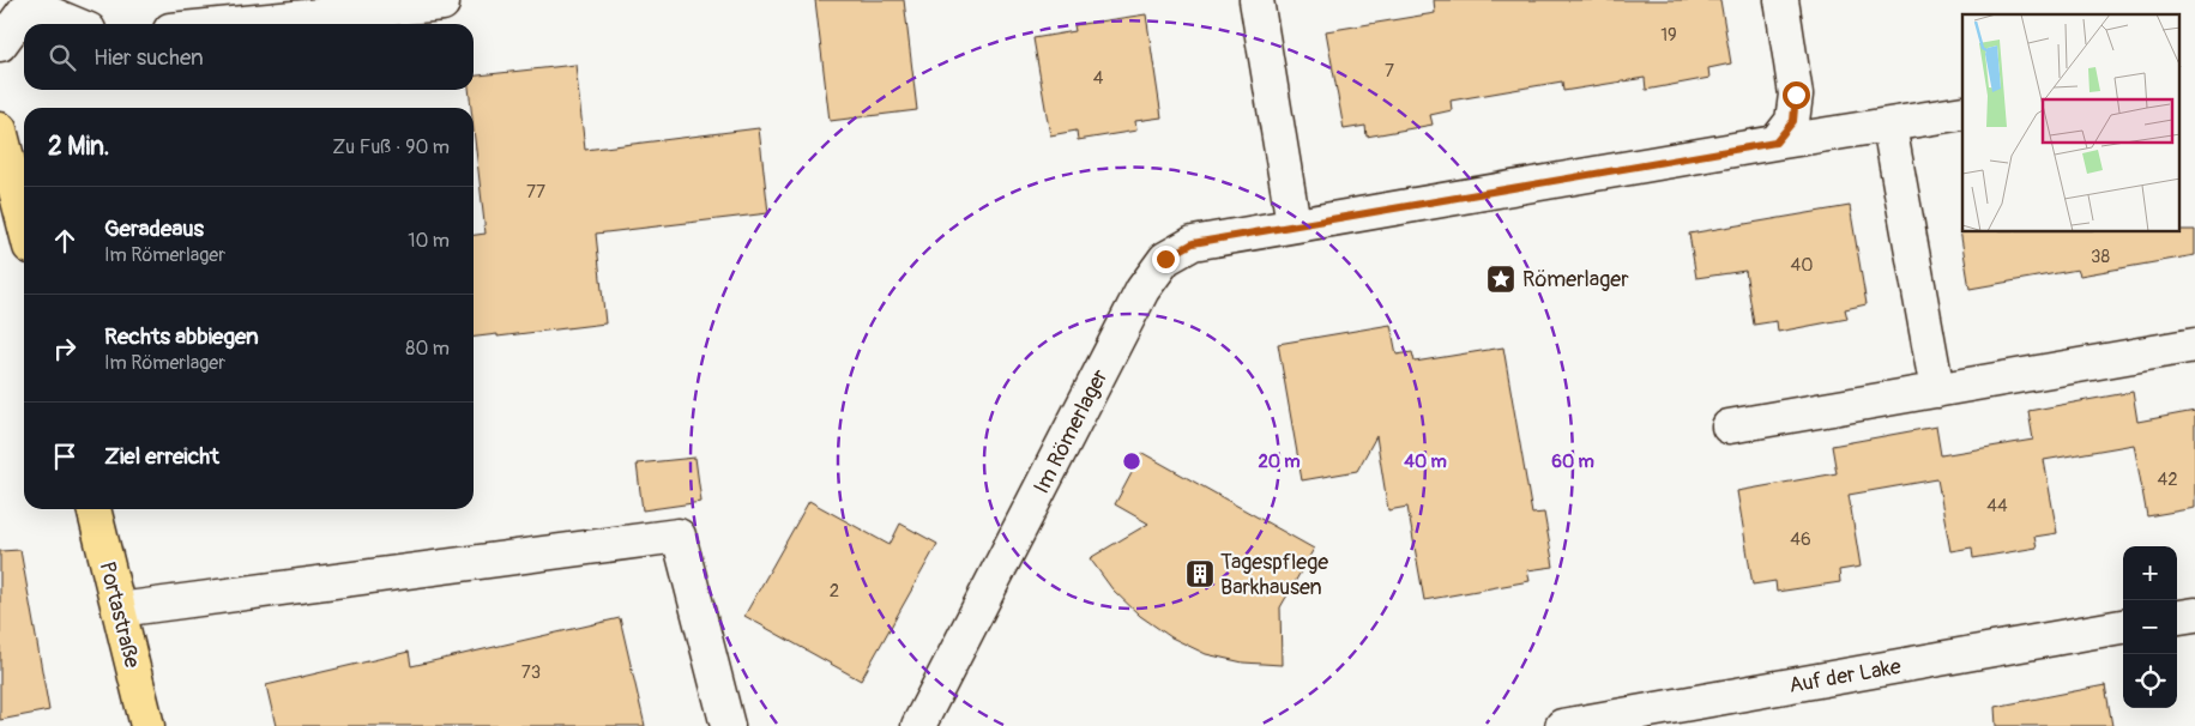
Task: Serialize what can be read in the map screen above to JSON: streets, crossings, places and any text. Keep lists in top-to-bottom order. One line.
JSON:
{"streets":{"main road":["Portastraße"],"street":["Im Römerlager","Auf der Lake"]},"places":{"place":["Römerlager"],"building":["Tagespflege Barkhausen"]},"house_numbers":["19","7","4","77","38","40","42","44","46","2","73"],"page":{"search":"Hier suchen","heading":["2 Min.","Zu Fuß · 90 m"],"list":[["Geradeaus","Im Römerlager","10 m"],["Rechts abbiegen","Im Römerlager","80 m"],"Ziel erreicht"],"map_buttons":["+","−"]},"rings":["20 m","40 m","60 m"]}
